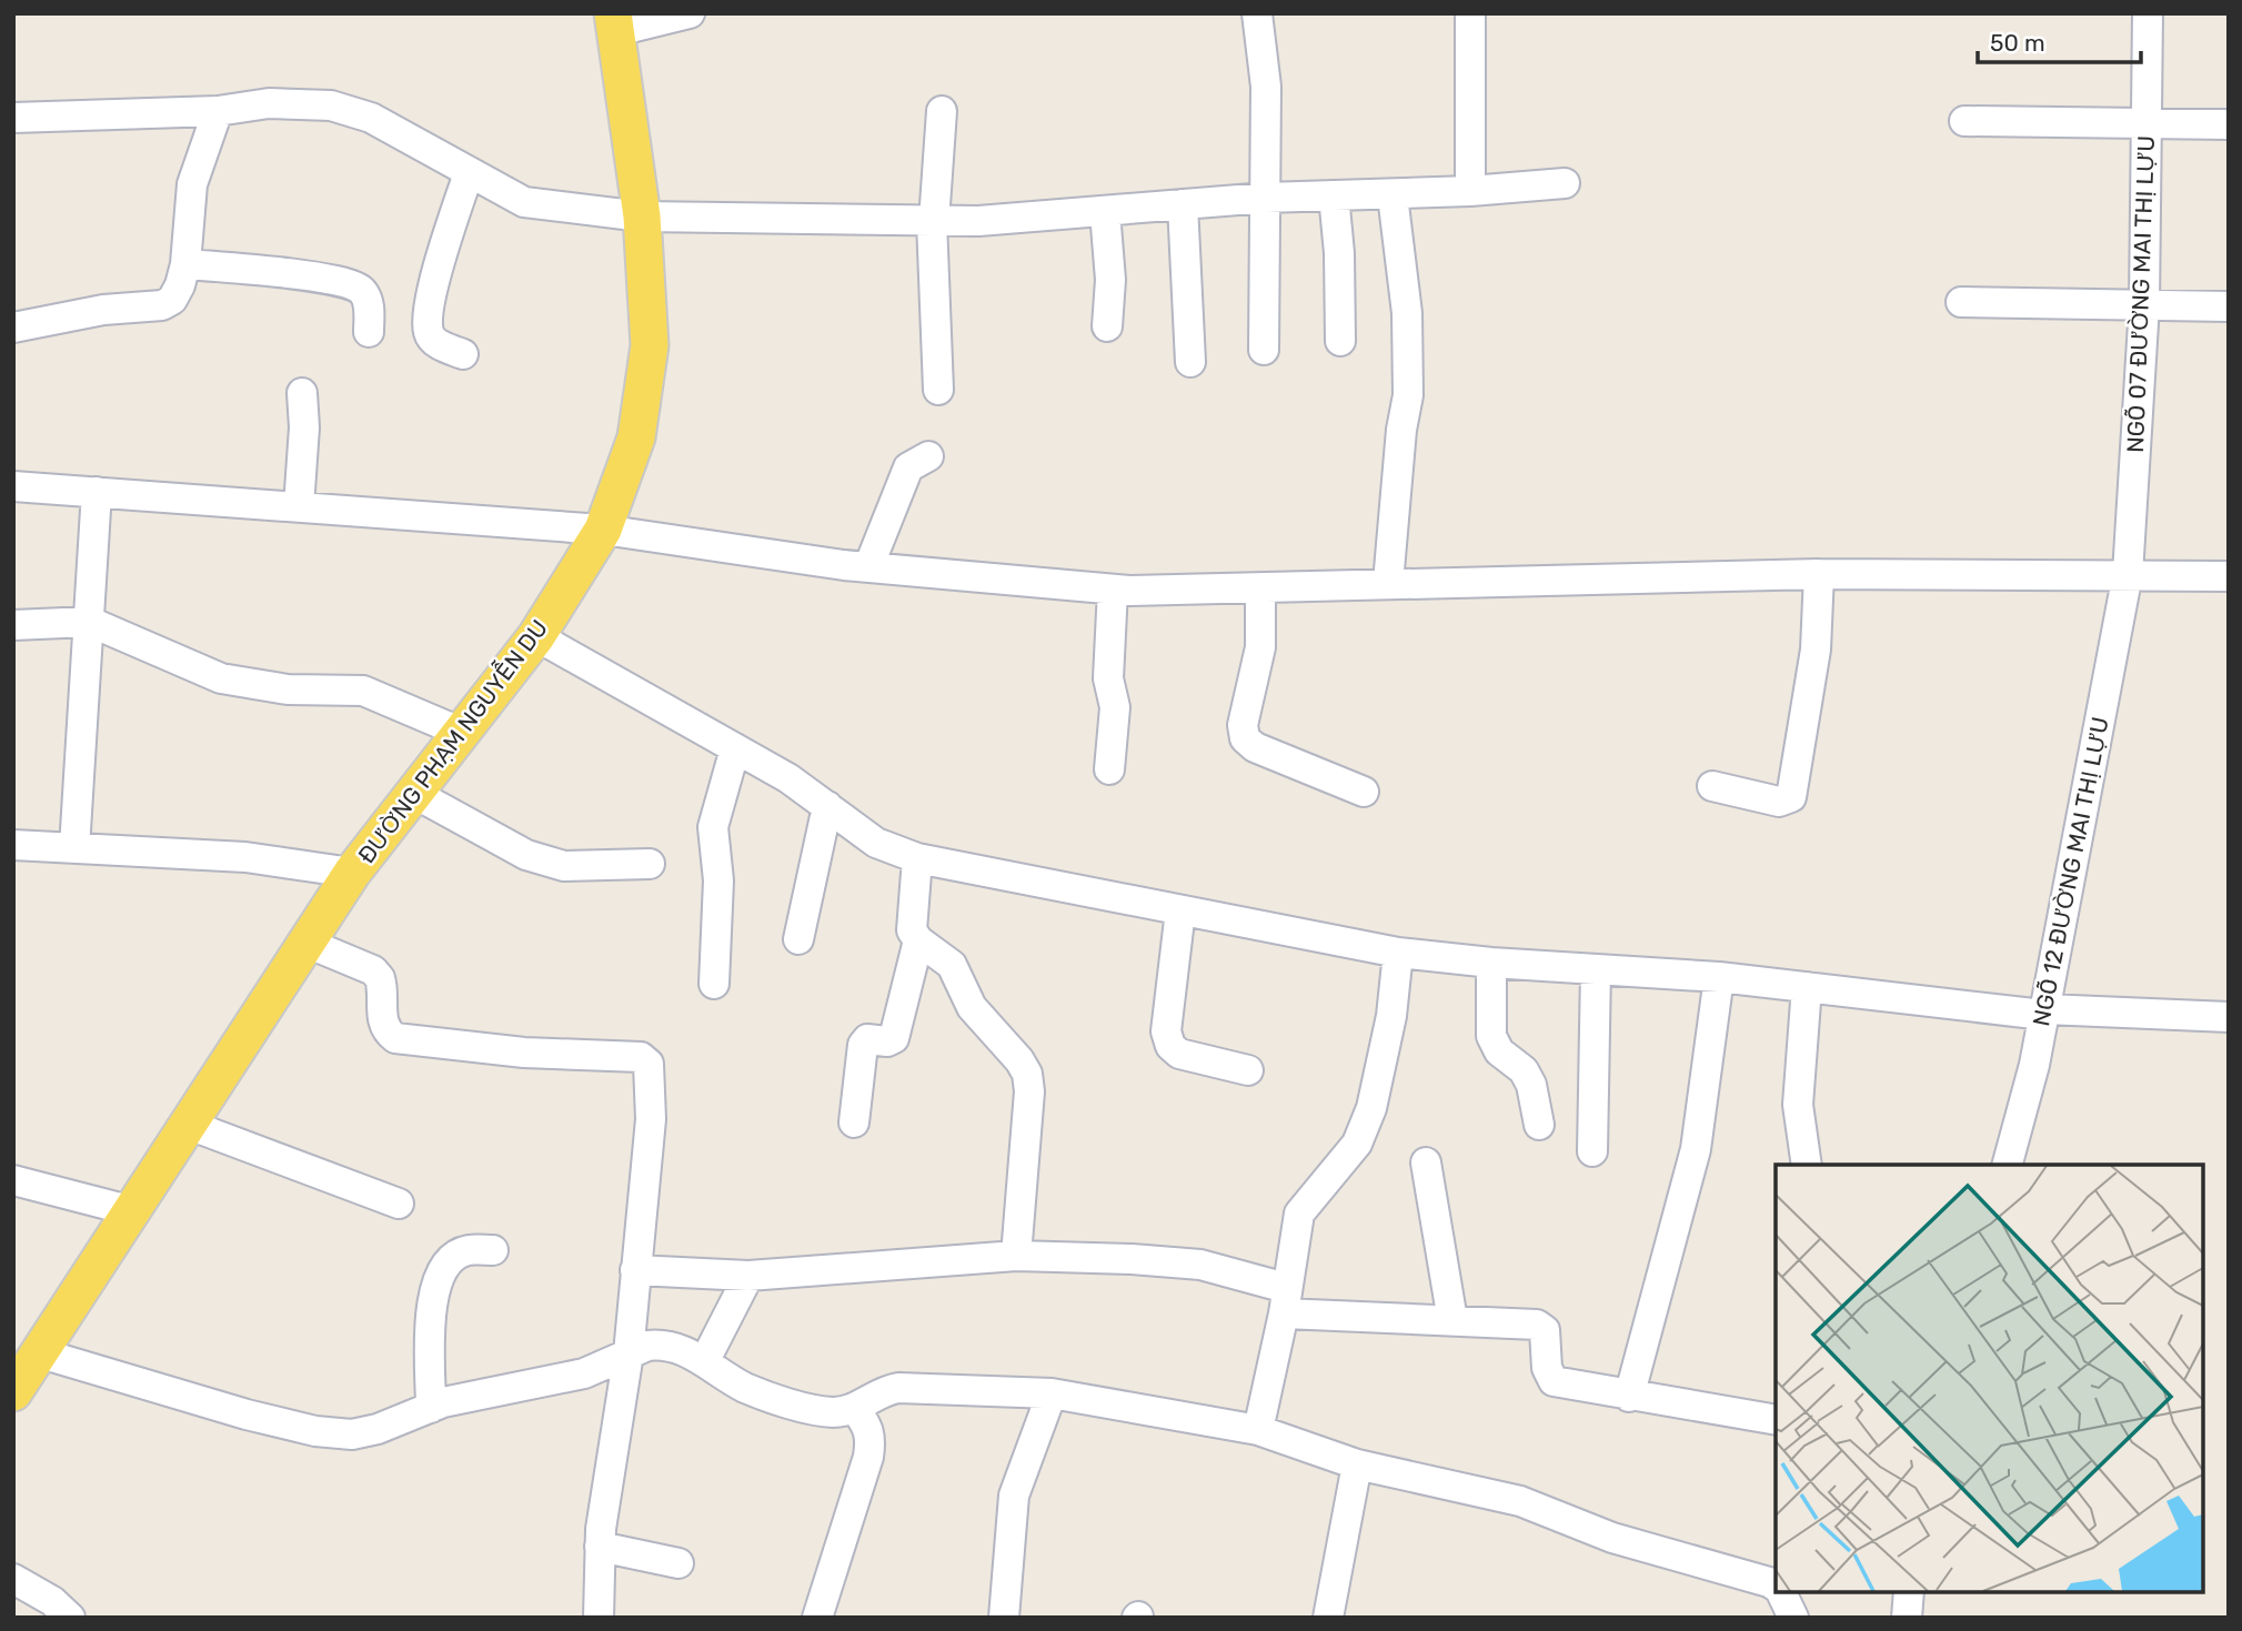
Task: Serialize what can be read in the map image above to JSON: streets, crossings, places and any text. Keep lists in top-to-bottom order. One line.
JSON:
{"streets":{"main road":["ĐƯỜNG PHẠM NGUYỄN DU"],"street":["NGÕ 07 ĐƯỜNG MAI THỊ LỰU","NGÕ 12 ĐƯỜNG MAI THỊ LỰU"]},"crossings":[["NGÕ 07 ĐƯỜNG MAI THỊ LỰU","NGÕ 12 ĐƯỜNG MAI THỊ LỰU"]],"scale_bar":"50 m"}
